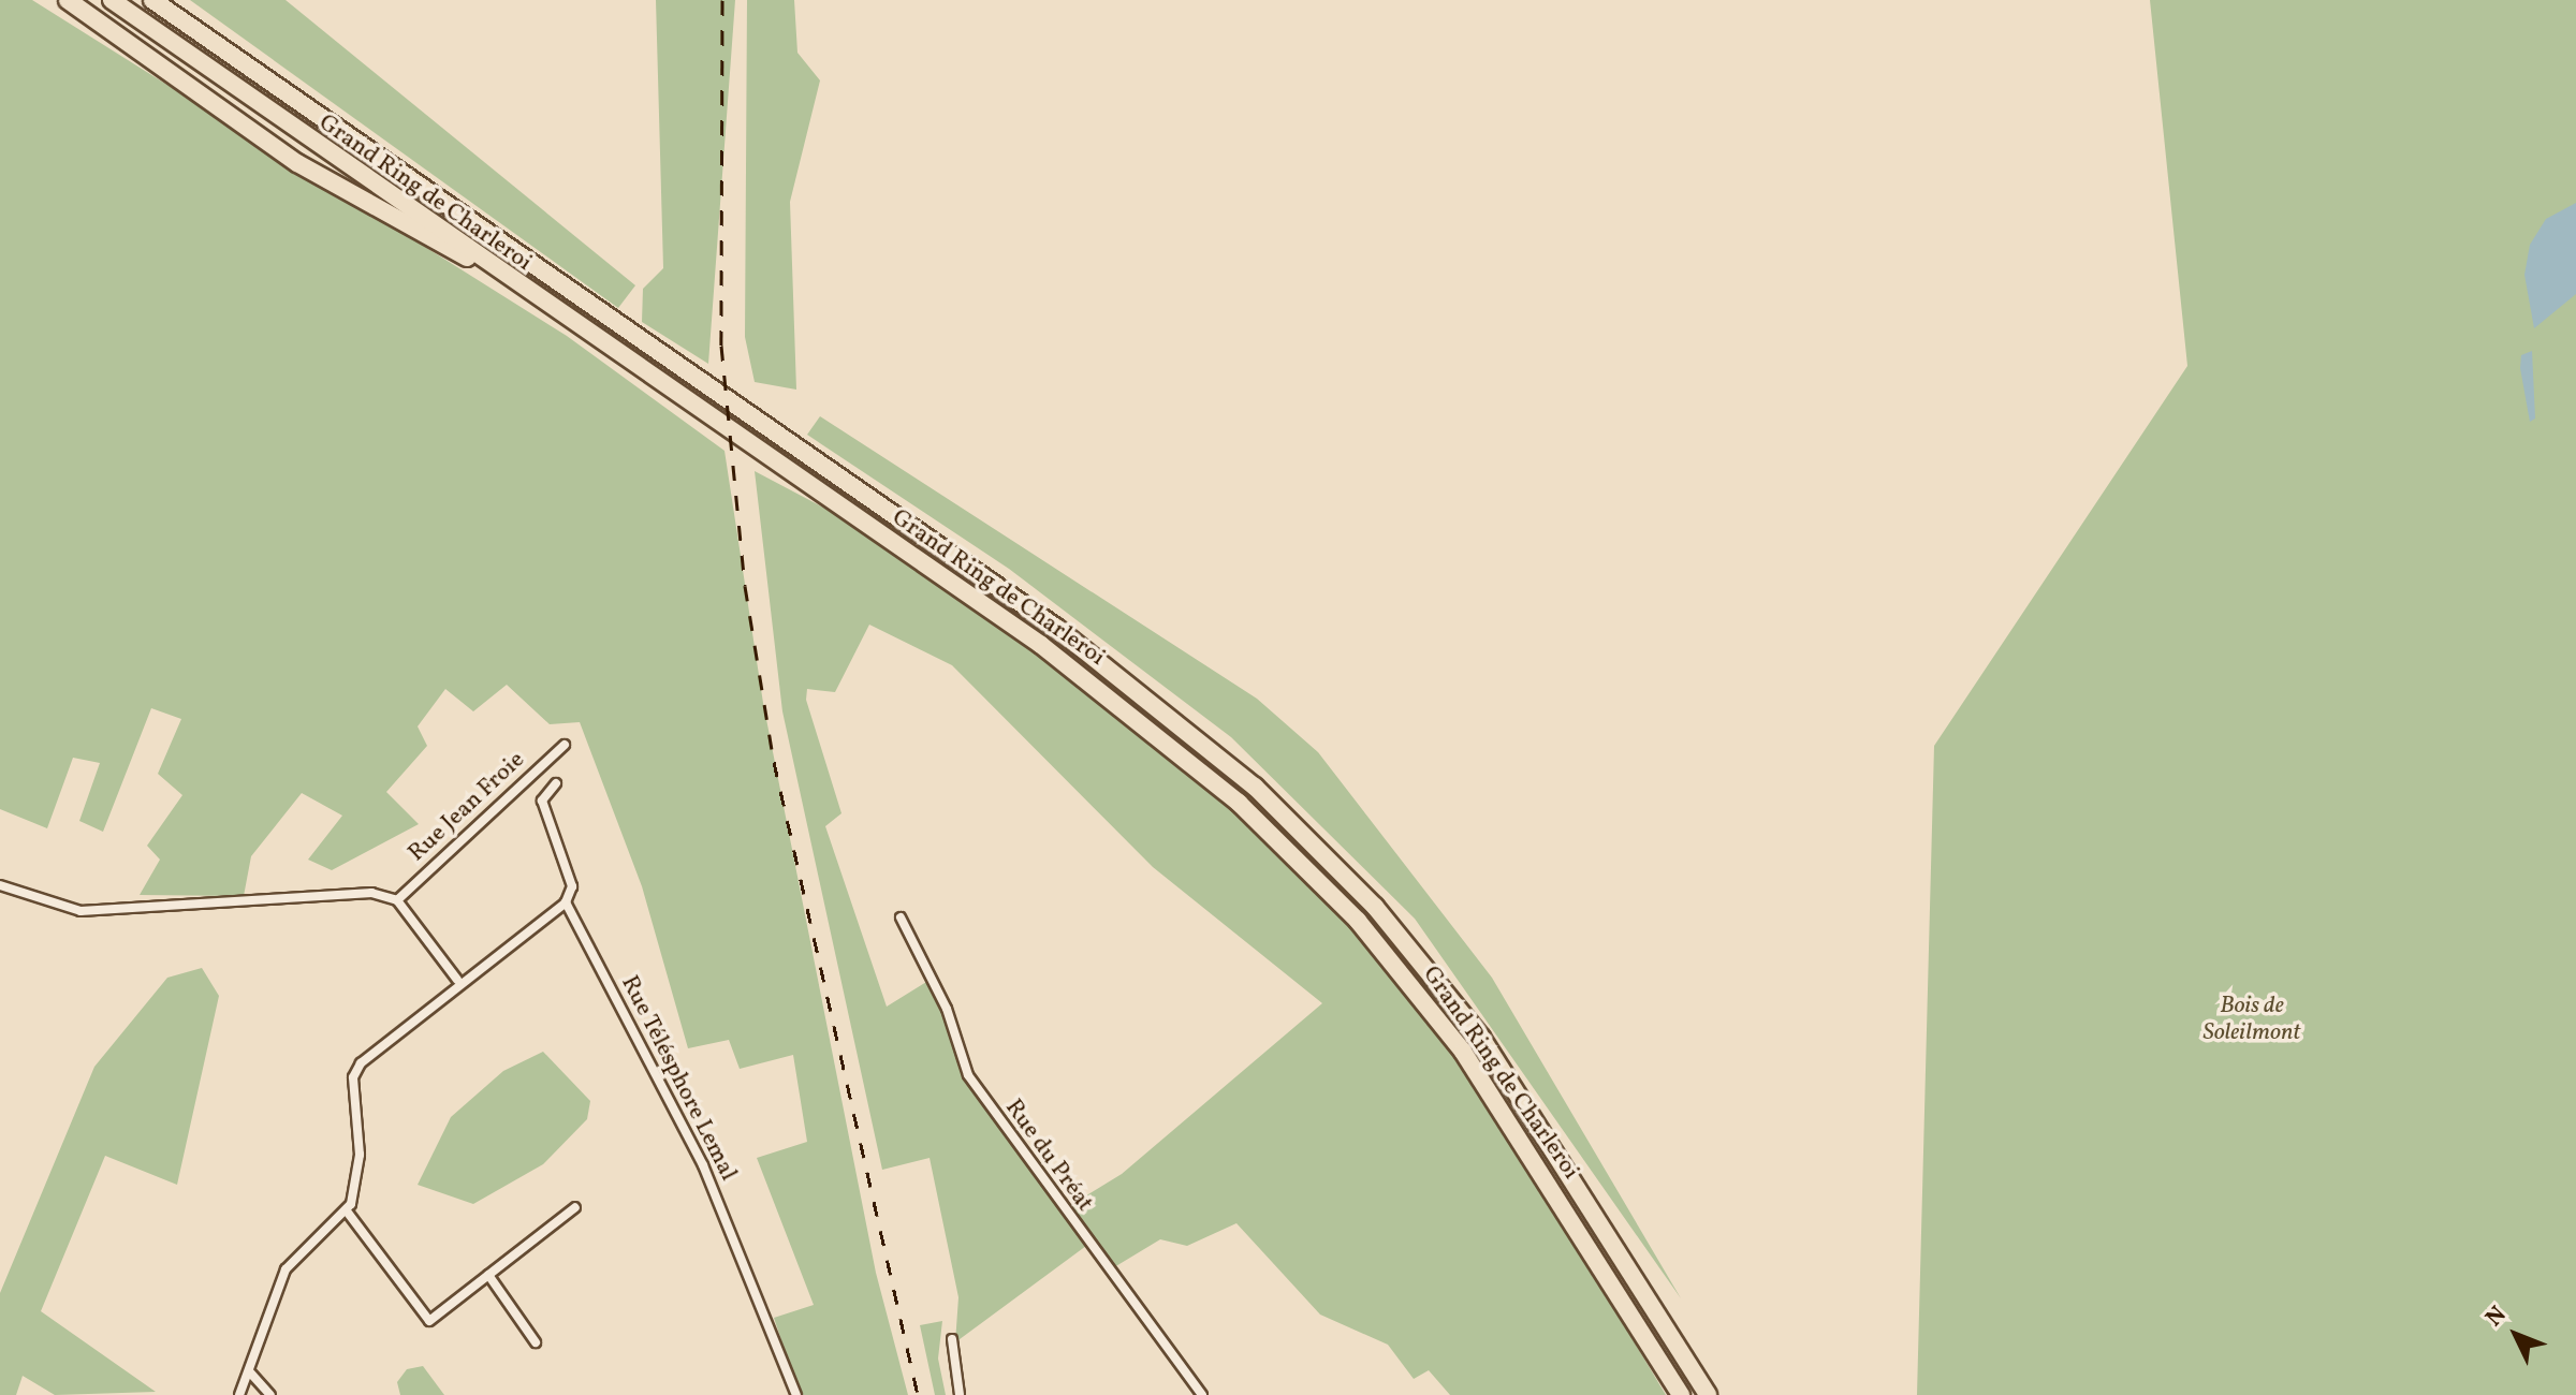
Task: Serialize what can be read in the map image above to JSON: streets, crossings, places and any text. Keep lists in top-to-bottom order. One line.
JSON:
{"streets":{"highway":["Grand Ring de Charleroi"],"street":["Rue Jean Froie","Rue Télésphore Lemal","Rue du Préat"]},"parks":["Bois de Soleilmont"],"north":"top left"}
